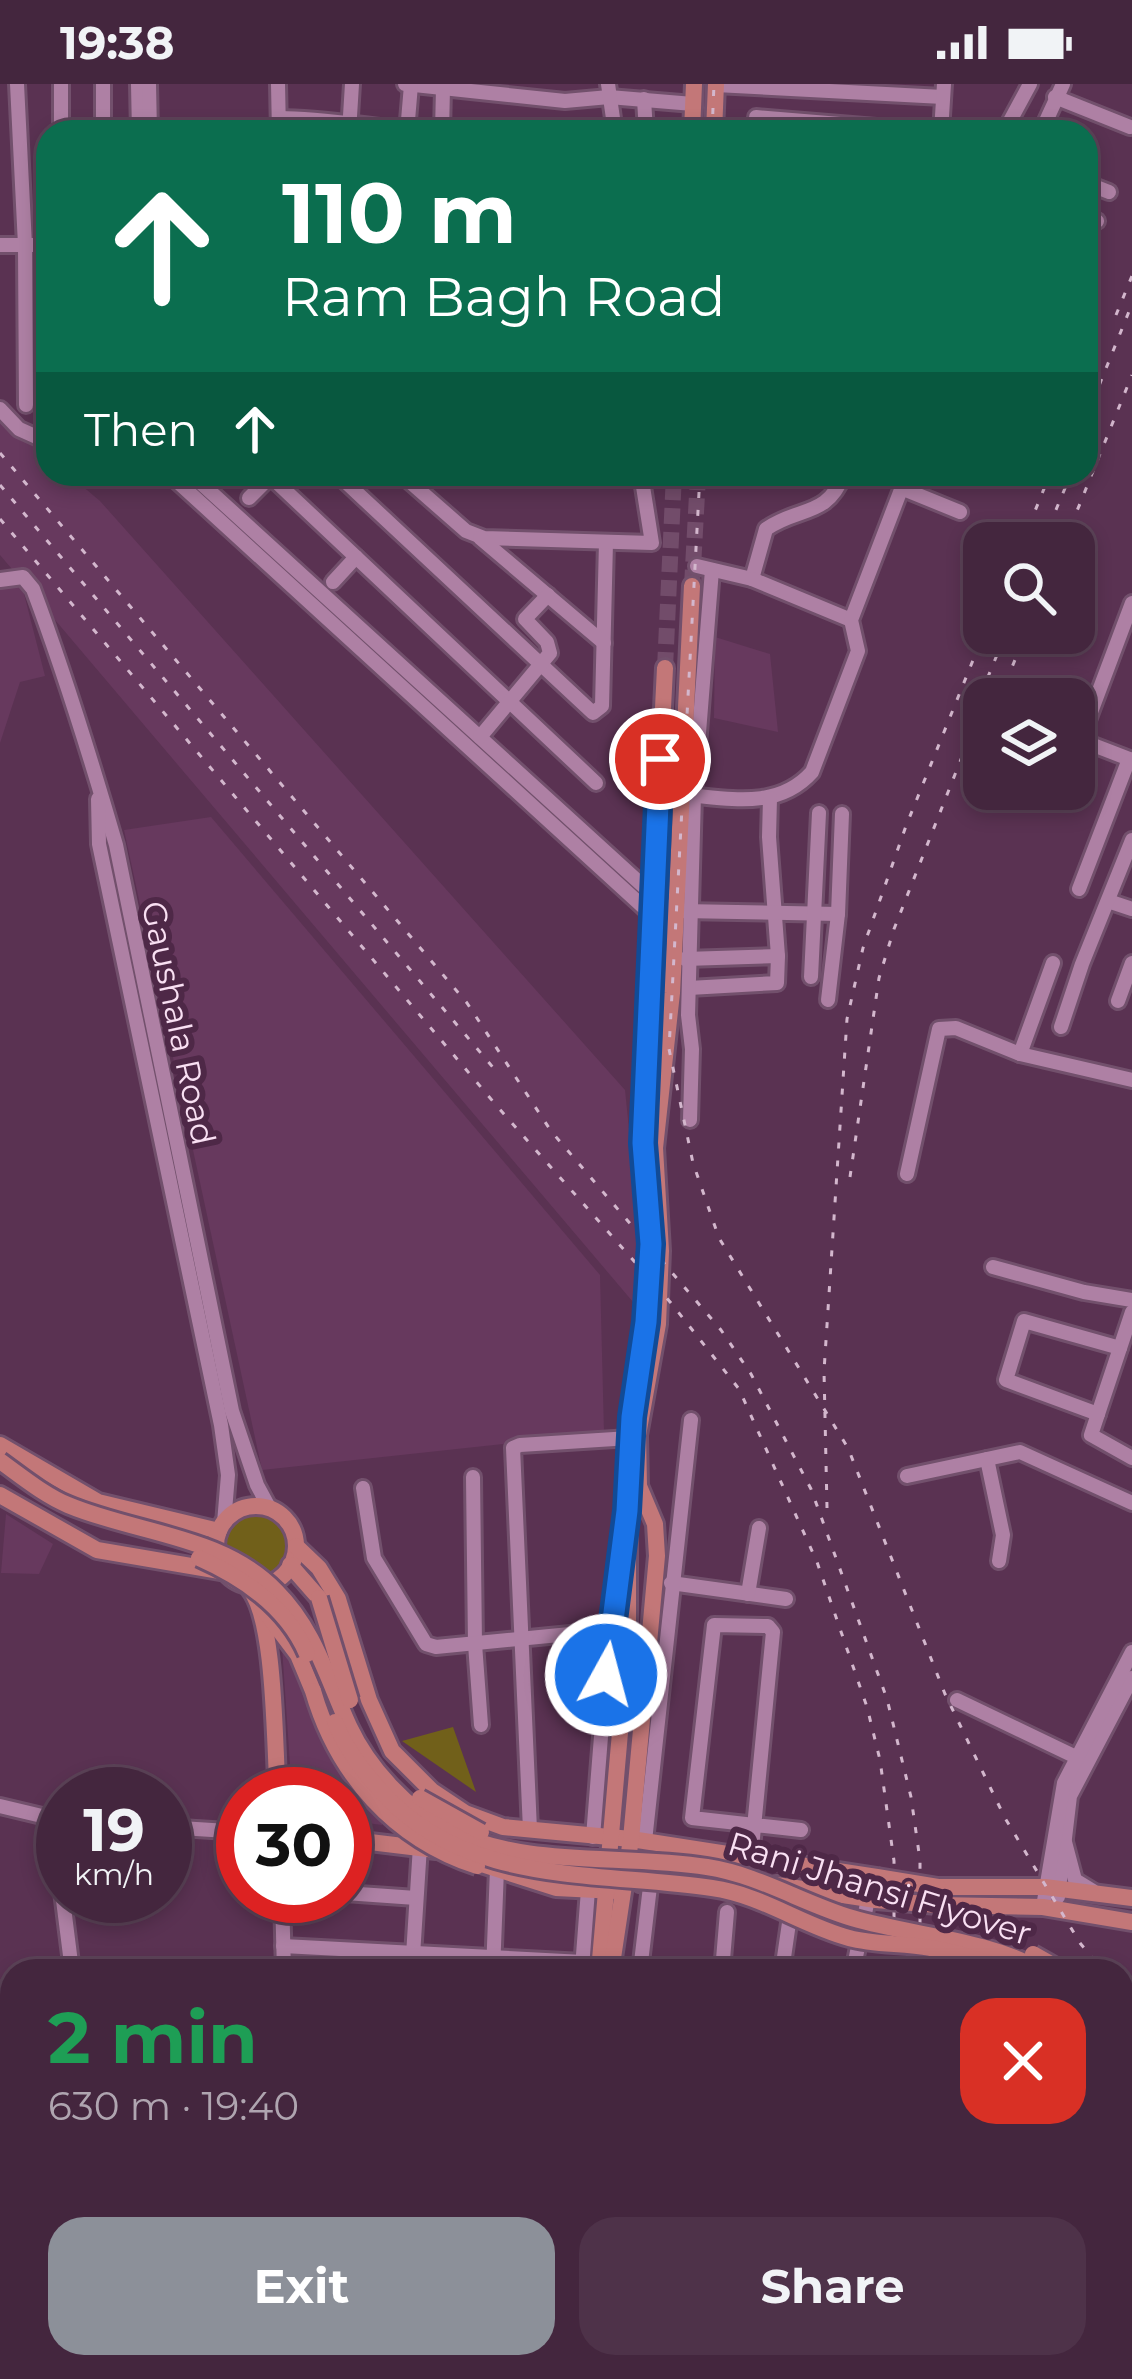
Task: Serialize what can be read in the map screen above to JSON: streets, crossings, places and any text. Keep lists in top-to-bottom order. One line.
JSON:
{"streets":{"main road":["Rani Jhansi Flyover"],"street":["Gaushala Road"]},"page":{"status":"19:38","turn":["110 m","Ram Bagh Road"],"then":"Then","speed":"19 km/h","limit":"30","heading":["2 min","630 m · 19:40"],"buttons":["Exit","Share"]}}
